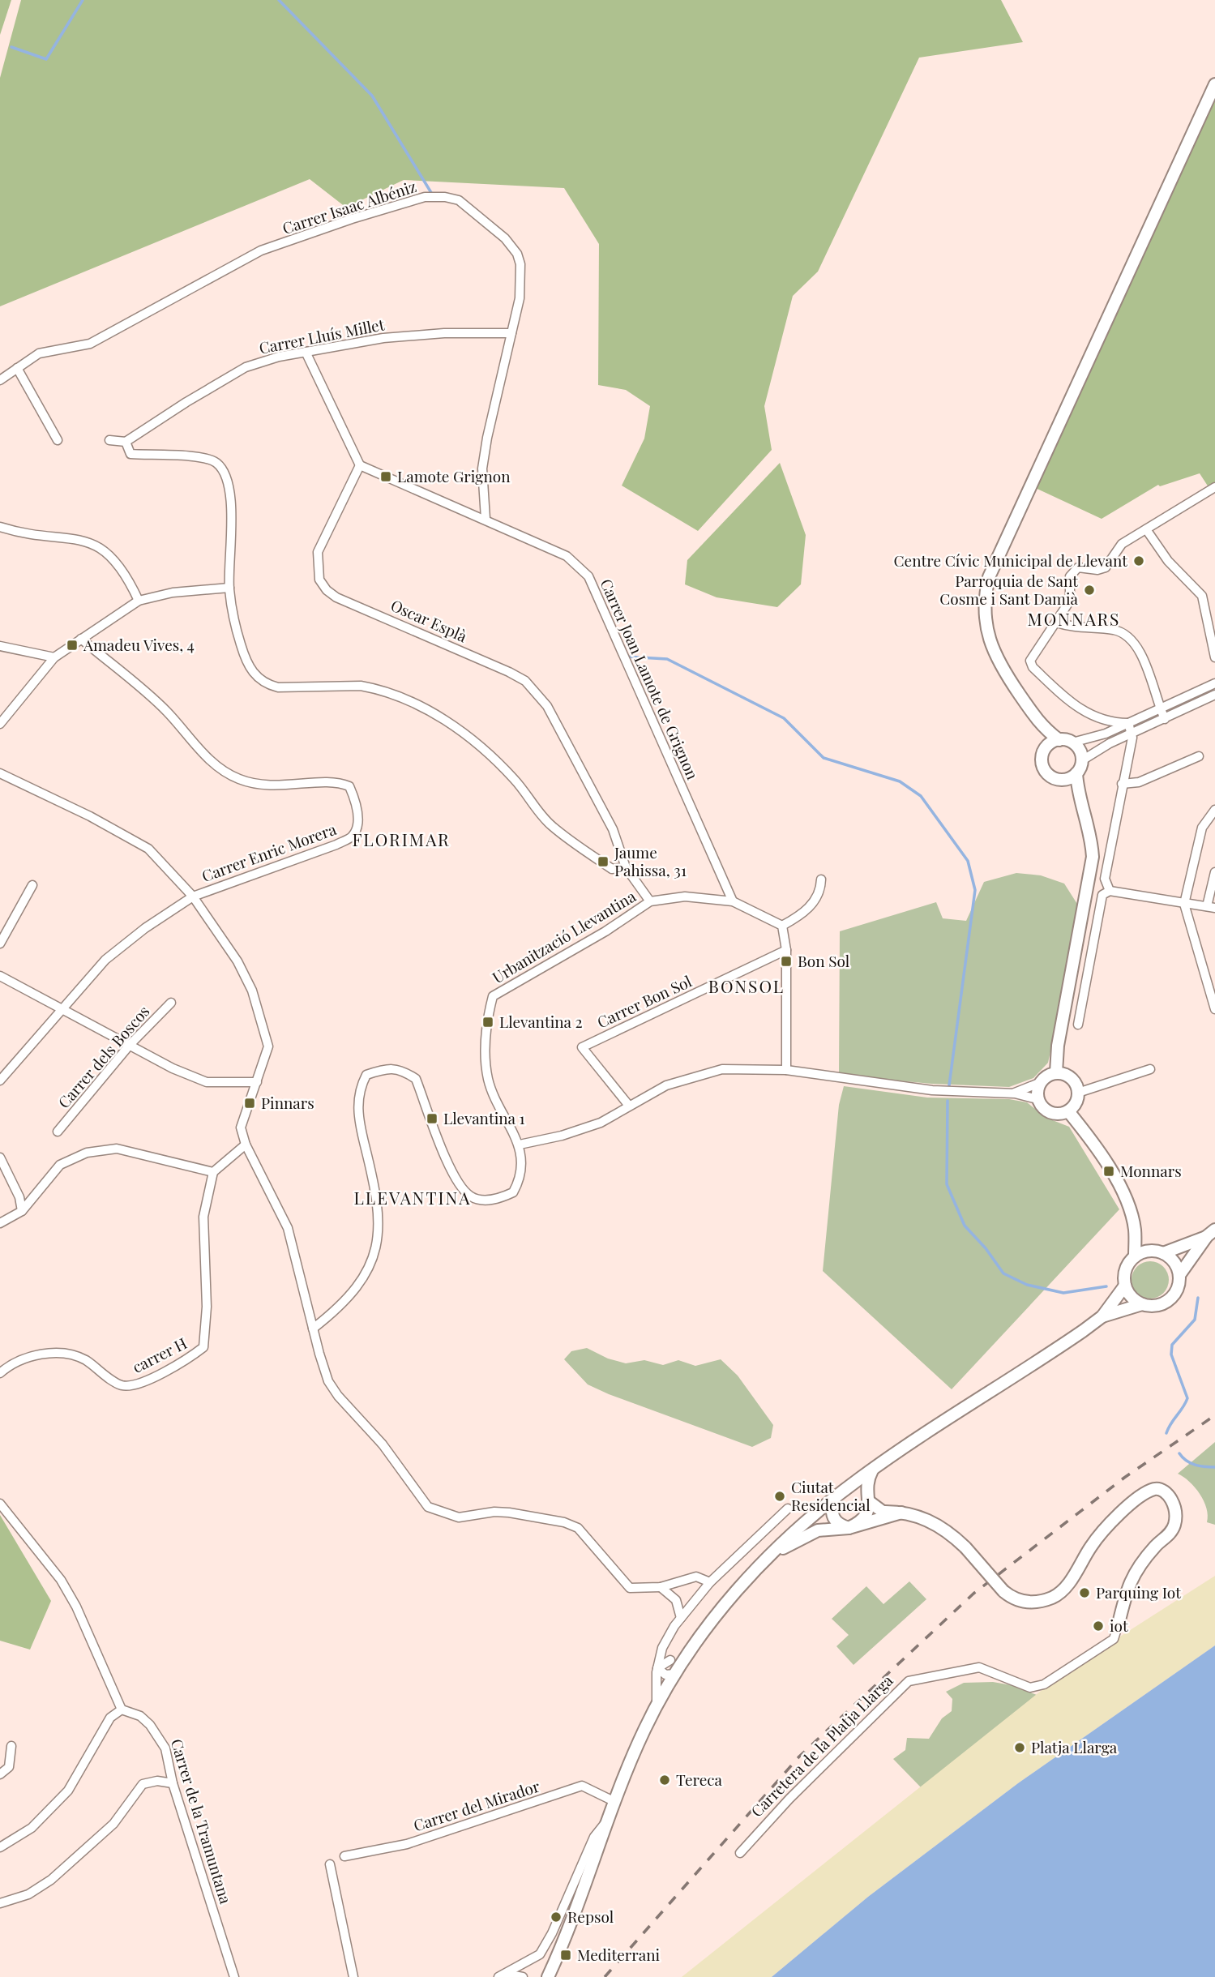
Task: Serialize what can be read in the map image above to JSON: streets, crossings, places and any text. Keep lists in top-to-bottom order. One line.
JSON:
{"streets":{"street":["Carrer Isaac Albéniz","Carrer Lluís Millet","Oscar Esplà","Carrer Joan Lamote de Grignon","Carrer Enric Morera","Urbanització Llevantina","Carrer Bon Sol","Carrer dels Boscos","carrer H","Carretera de la Platja Llarga","Carrer del Mirador","Carrer de la Tramuntana"]},"crossings":[["Carrer Isaac Albéniz","Carrer Lluís Millet"],["Carrer Isaac Albéniz","Carrer Joan Lamote de Grignon"],["Oscar Esplà","Carrer Joan Lamote de Grignon"],["Oscar Esplà","Urbanització Llevantina"]],"districts":["MONNARS","FLORIMAR","BONSOL","LLEVANTINA"],"places":{"transit":["Lamote Grignon","Amadeu Vives, 4","Jaume Pahissa, 31","Bon Sol","Llevantina 2","Pinnars","Llevantina 1","Monnars","Mediterrani"],"other":["Centre Cívic Municipal de Llevant","Parroquia de Sant Cosme i Sant Damià","Ciutat Residencial","Parquing Iot","iot","Platja Llarga","Tereca","Repsol"]}}
